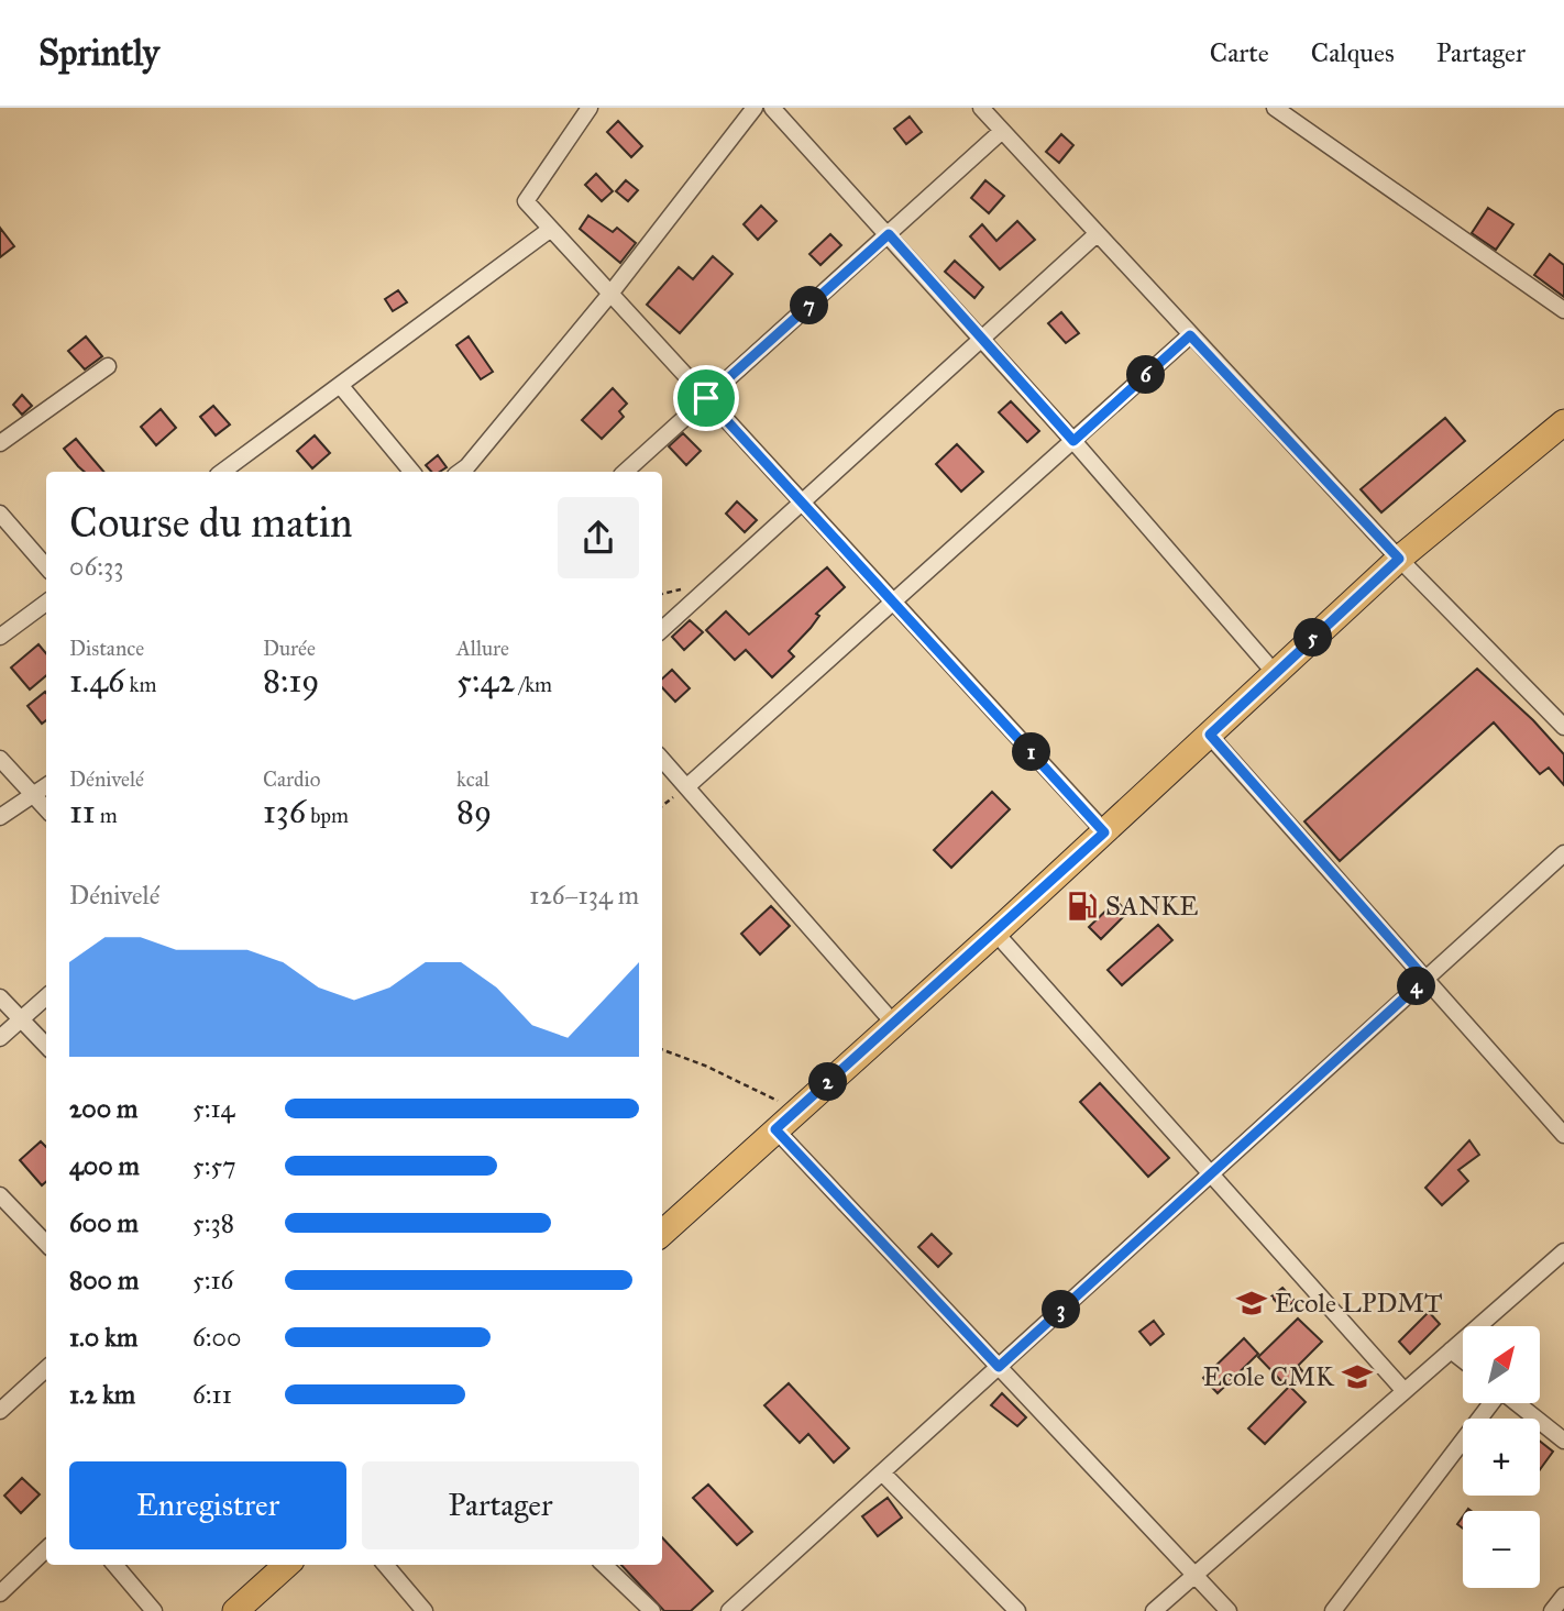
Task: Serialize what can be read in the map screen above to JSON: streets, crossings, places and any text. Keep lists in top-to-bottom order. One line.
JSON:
{"places":{"fuel station":["SANKE"],"school or university":["Ecole LPDMT","Ecole CMK"]},"north":"top right","page":{"header":"Sprintly","nav":["Carte","Calques","Partager"],"pins":["7","6","5","1","4","2","3"],"heading":["Course du matin","06:33"],"stats":[["Distance","1.46 km"],["Durée","8:19"],["Allure","5:42 /km"],["Dénivelé","11 m"],["Cardio","136 bpm"],["kcal","89"]],"chart":["Dénivelé","126–134 m"],"list":[{"name":"200 m","note":"5:14"},{"name":"400 m","note":"5:57"},{"name":"600 m","note":"5:38"},{"name":"800 m","note":"5:16"},{"name":"1.0 km","note":"6:00"},{"name":"1.2 km","note":"6:11"}],"map_buttons":["+","−"],"buttons":["Enregistrer","Partager"]}}
